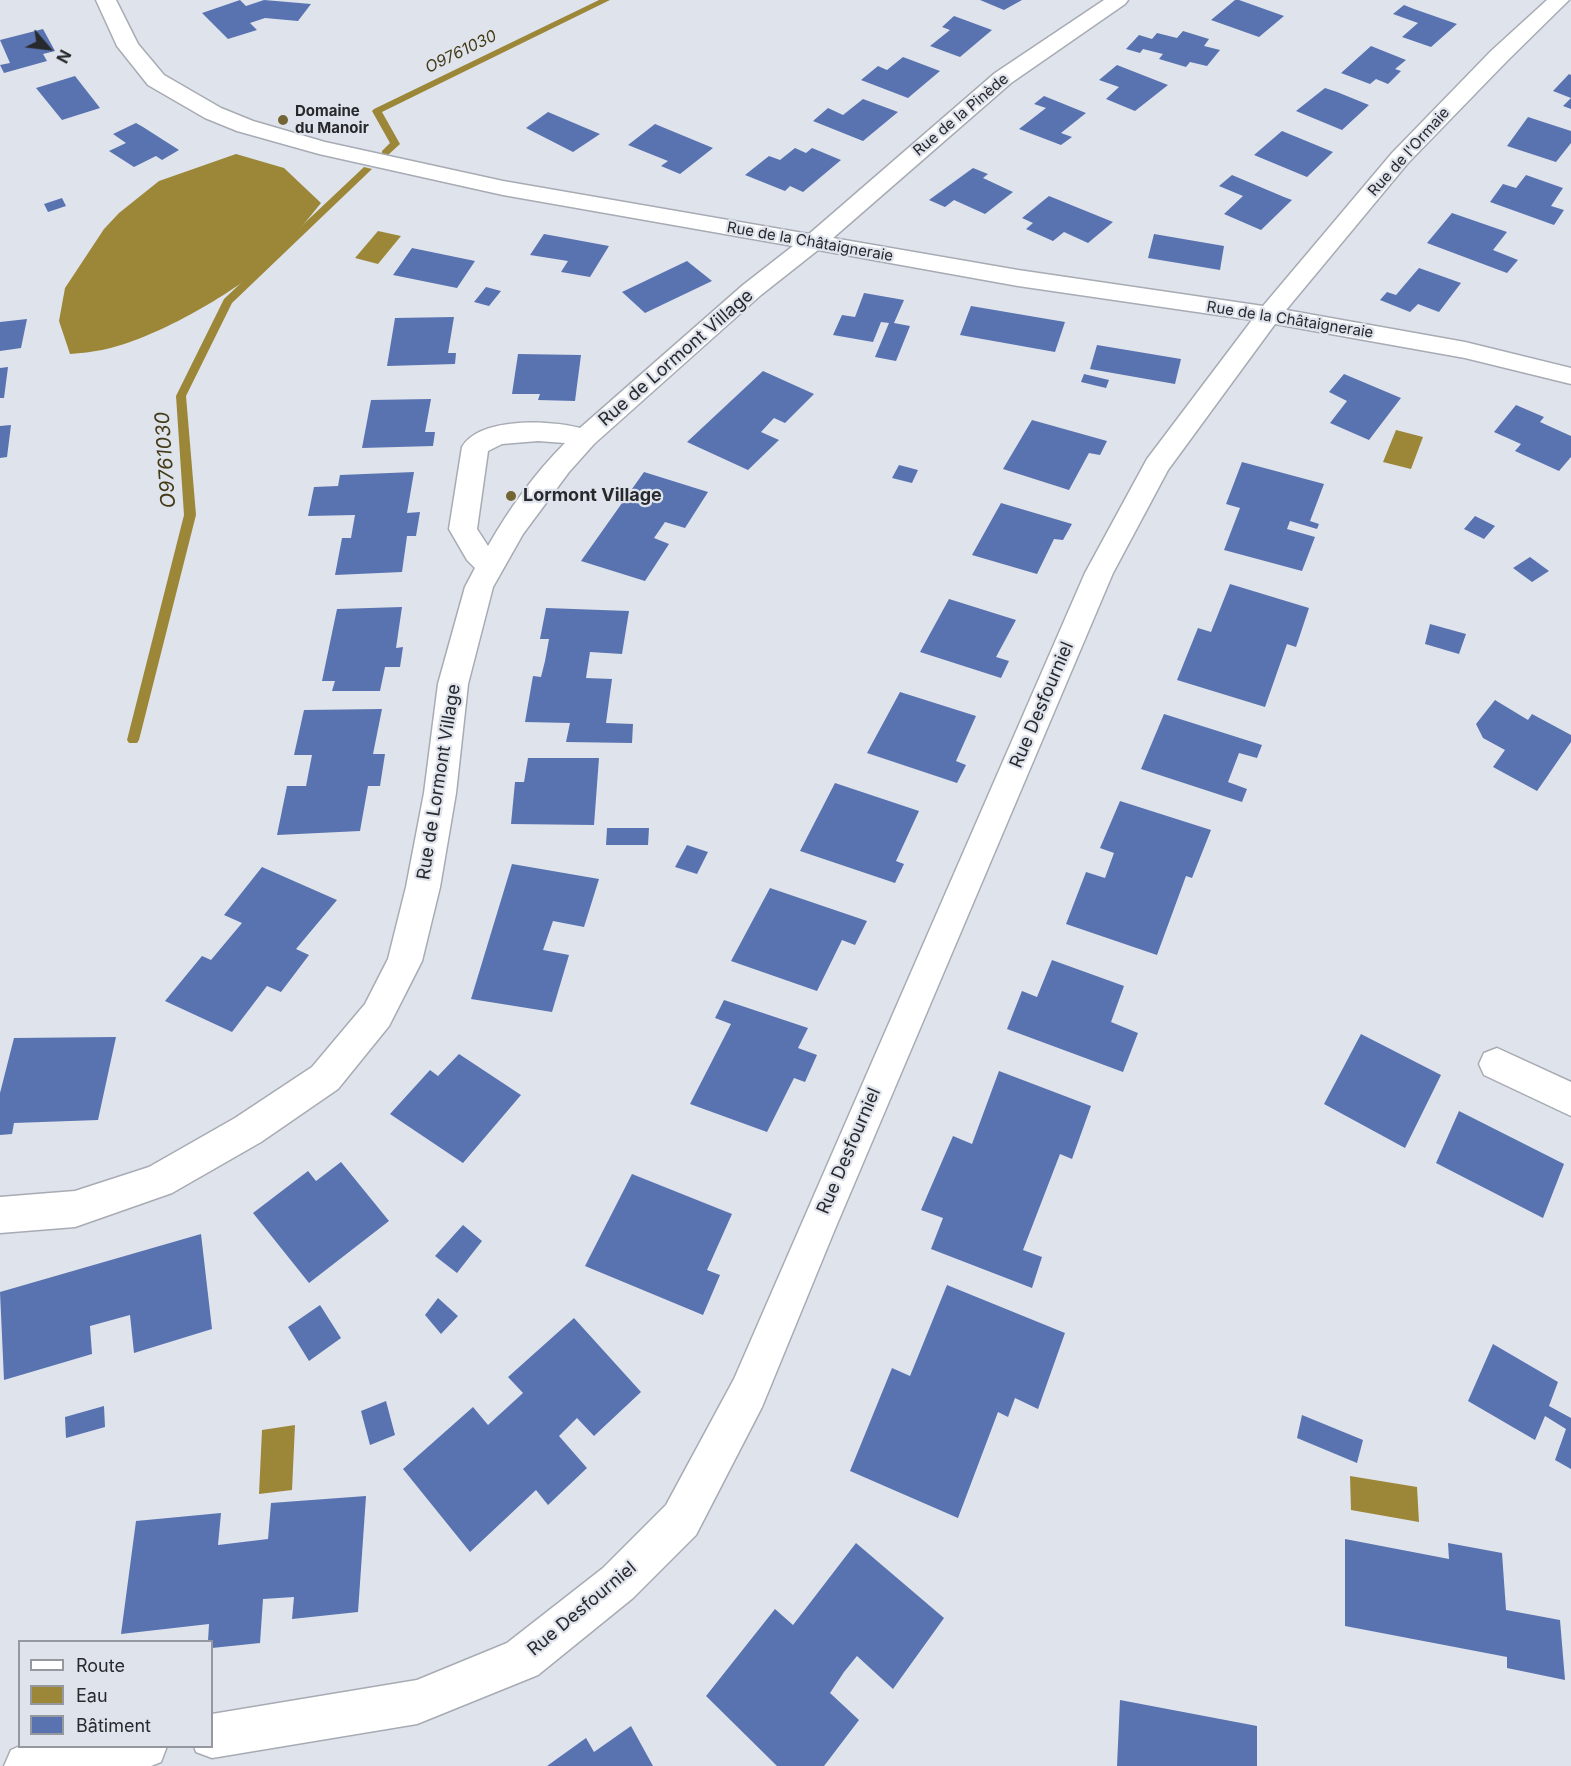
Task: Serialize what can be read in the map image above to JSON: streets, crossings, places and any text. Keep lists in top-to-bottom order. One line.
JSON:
{"streets":{"street":["Rue de la Pinède","Rue de l'Ormaie","Rue de la Châtaigneraie","Rue de Lormont Village","Rue Desfourniel"]},"crossings":[["Rue de la Pinède","Rue de la Châtaigneraie"],["Rue de la Pinède","Rue de Lormont Village"],["Rue de l'Ormaie","Rue de la Châtaigneraie"],["Rue de l'Ormaie","Rue Desfourniel"],["Rue de la Châtaigneraie","Rue de Lormont Village"],["Rue de la Châtaigneraie","Rue Desfourniel"]],"water":["O9761030"],"places":["Domaine du Manoir","Lormont Village"],"legend":["Route","Eau","Bâtiment"],"north":"bottom right"}
